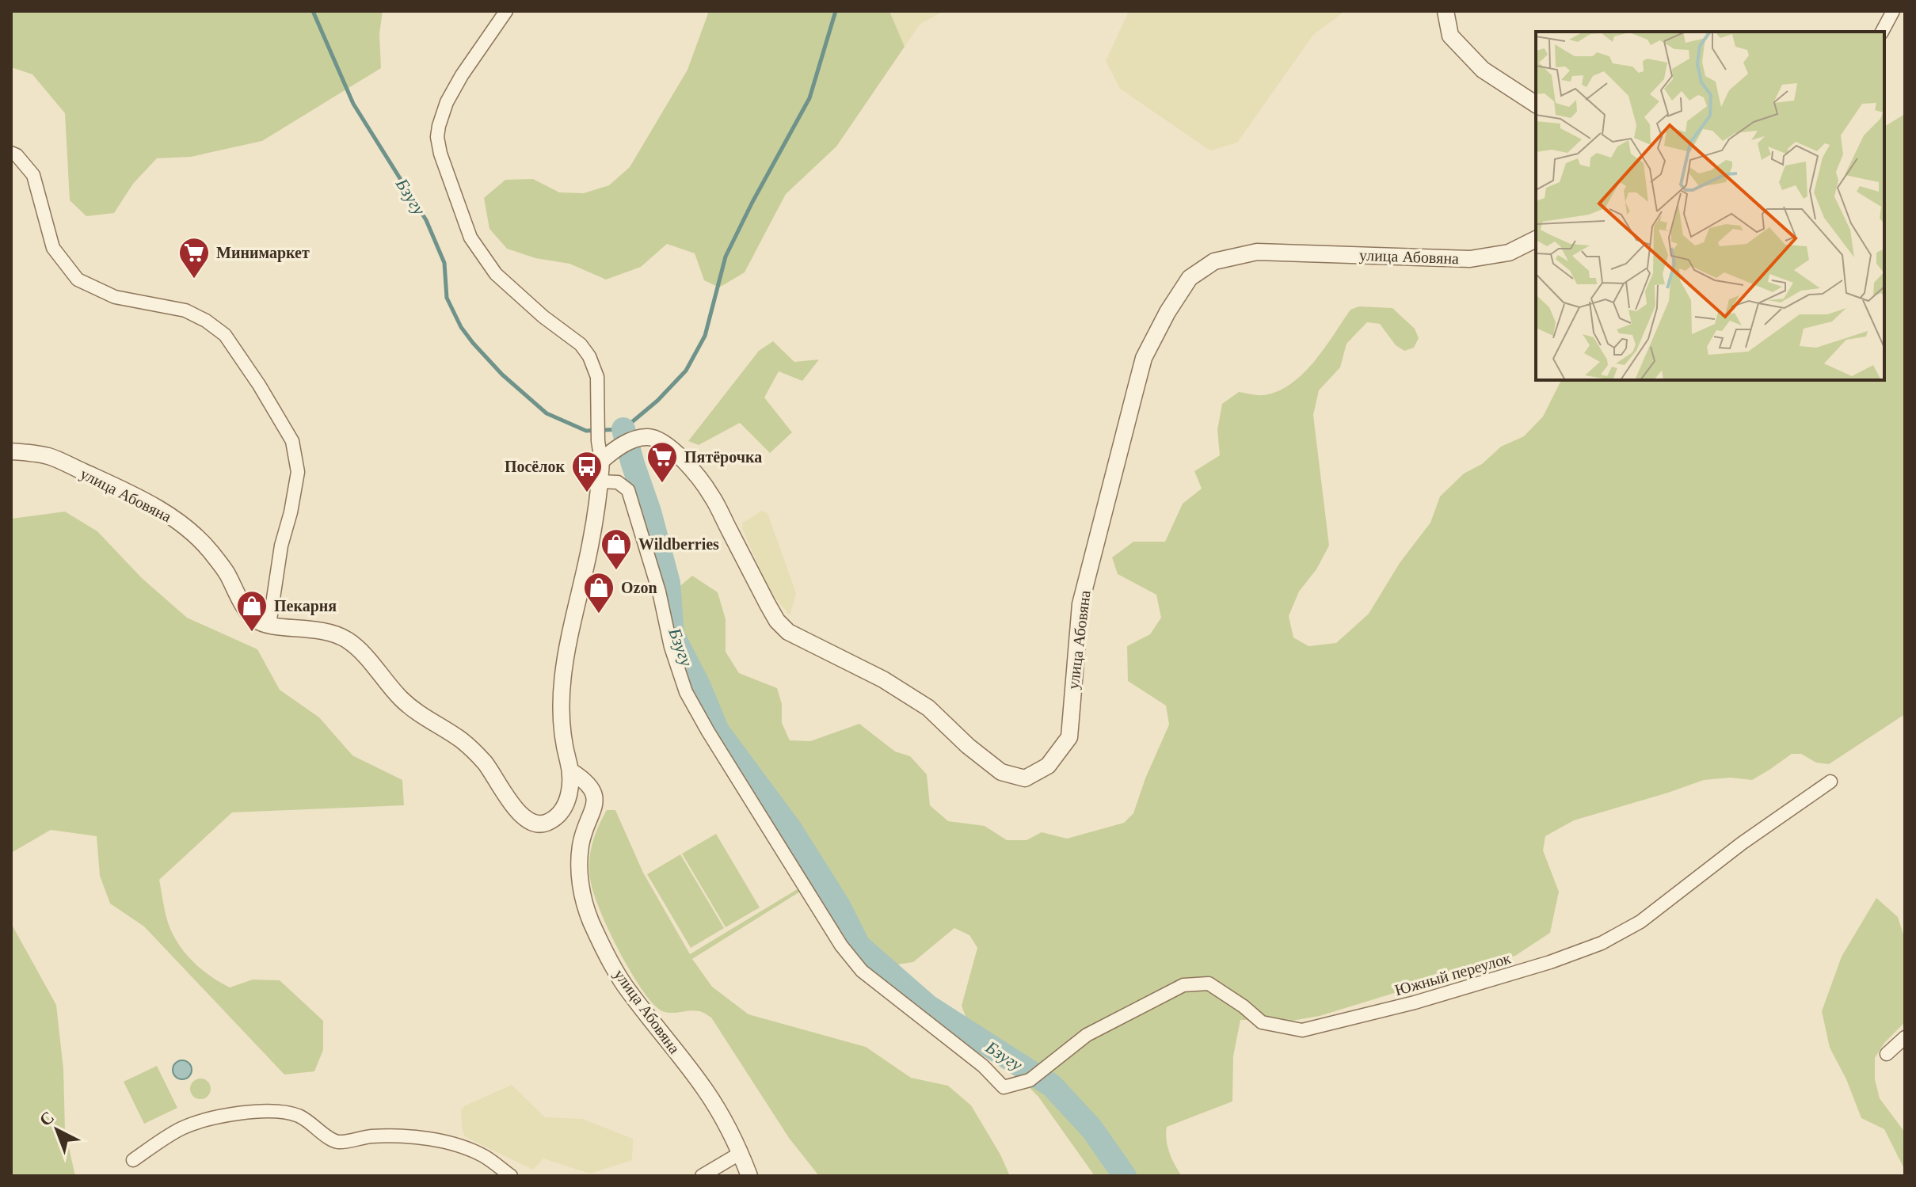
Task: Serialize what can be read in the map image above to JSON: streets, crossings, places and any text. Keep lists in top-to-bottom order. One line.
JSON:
{"streets":{"street":["улица Абовяна","Южный переулок"]},"crossings":[["улица Абовяна","Южный переулок"]],"water":["Бзугу"],"places":{"supermarket":["Минимаркет","Пятёрочка"],"bus stop":["Посёлок"],"shop":["Wildberries","Ozon","Пекарня"]},"north":"top left"}
